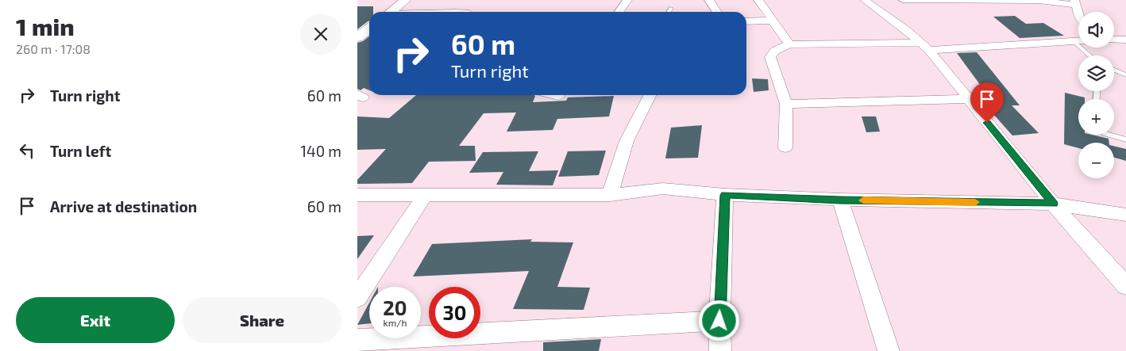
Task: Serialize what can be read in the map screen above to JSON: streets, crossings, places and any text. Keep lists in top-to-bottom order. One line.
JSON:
{"page":{"heading":["1 min","260 m · 17:08"],"map_buttons":["+","−"],"turn":["60 m","Turn right"],"list":[{"name":"Turn right","value":"60 m"},{"name":"Turn left","value":"140 m"},{"name":"Arrive at destination","value":"60 m"}],"speed":"20 km/h","limit":"30","buttons":["Exit","Share"]}}
